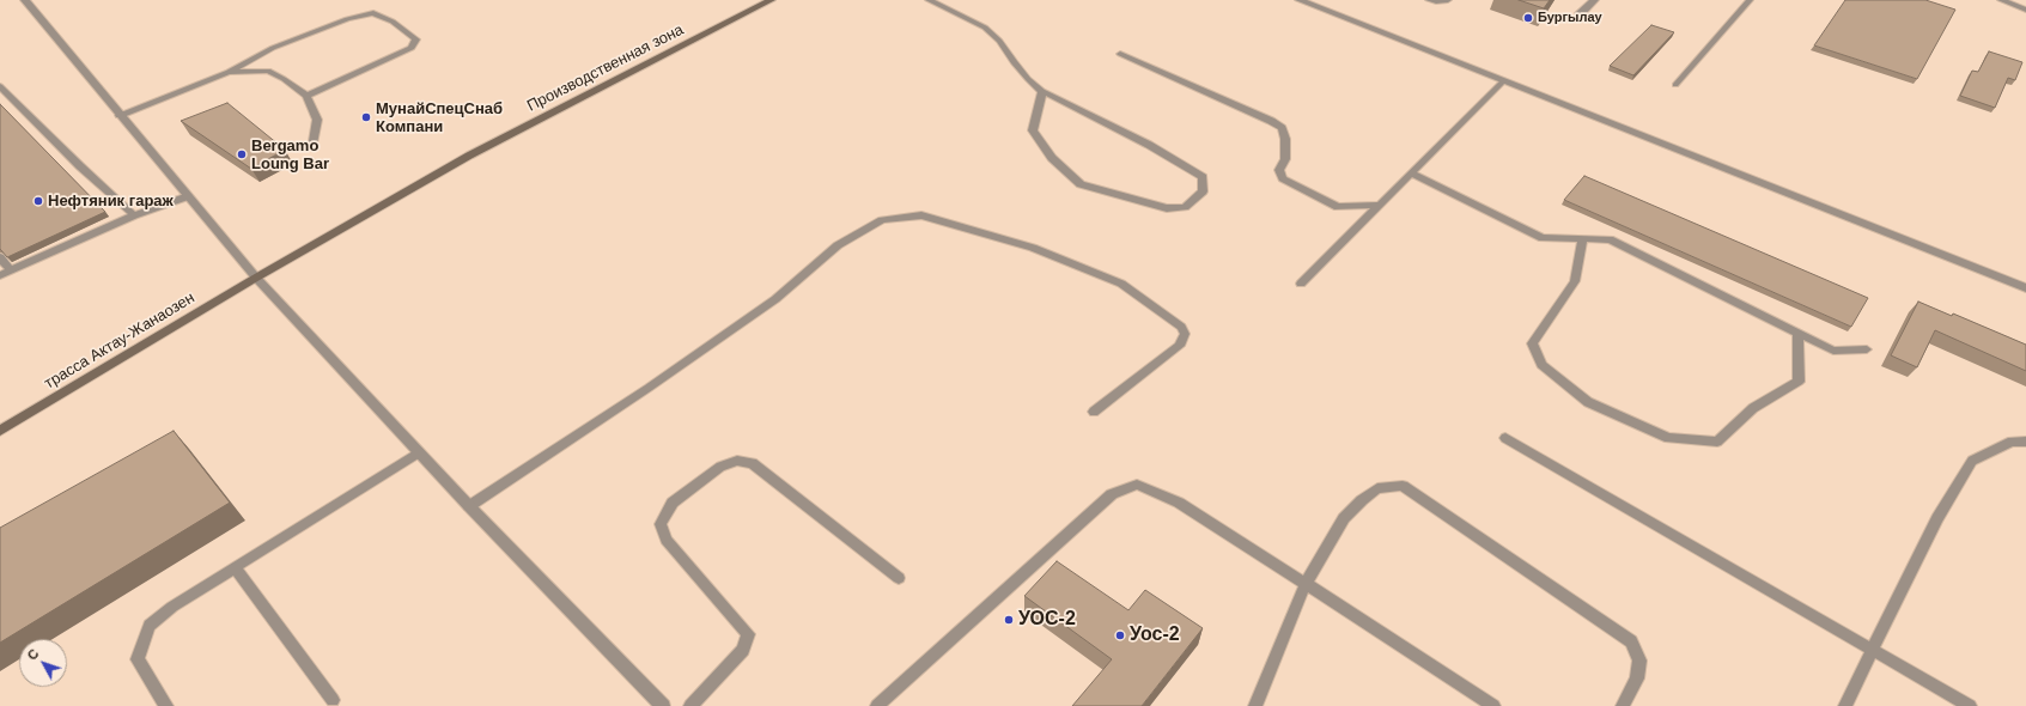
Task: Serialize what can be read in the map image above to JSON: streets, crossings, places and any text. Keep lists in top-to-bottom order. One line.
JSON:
{"streets":{"main road":["Производственная зона","трасса Актау-Жанаозен"]},"crossings":[["Производственная зона","трасса Актау-Жанаозен"]],"places":["Бургылау","МунайСпецСнаб Компани","Bergamo Loung Bar","Нефтяник гараж","УОС-2","Уос-2"],"north":"top left"}
